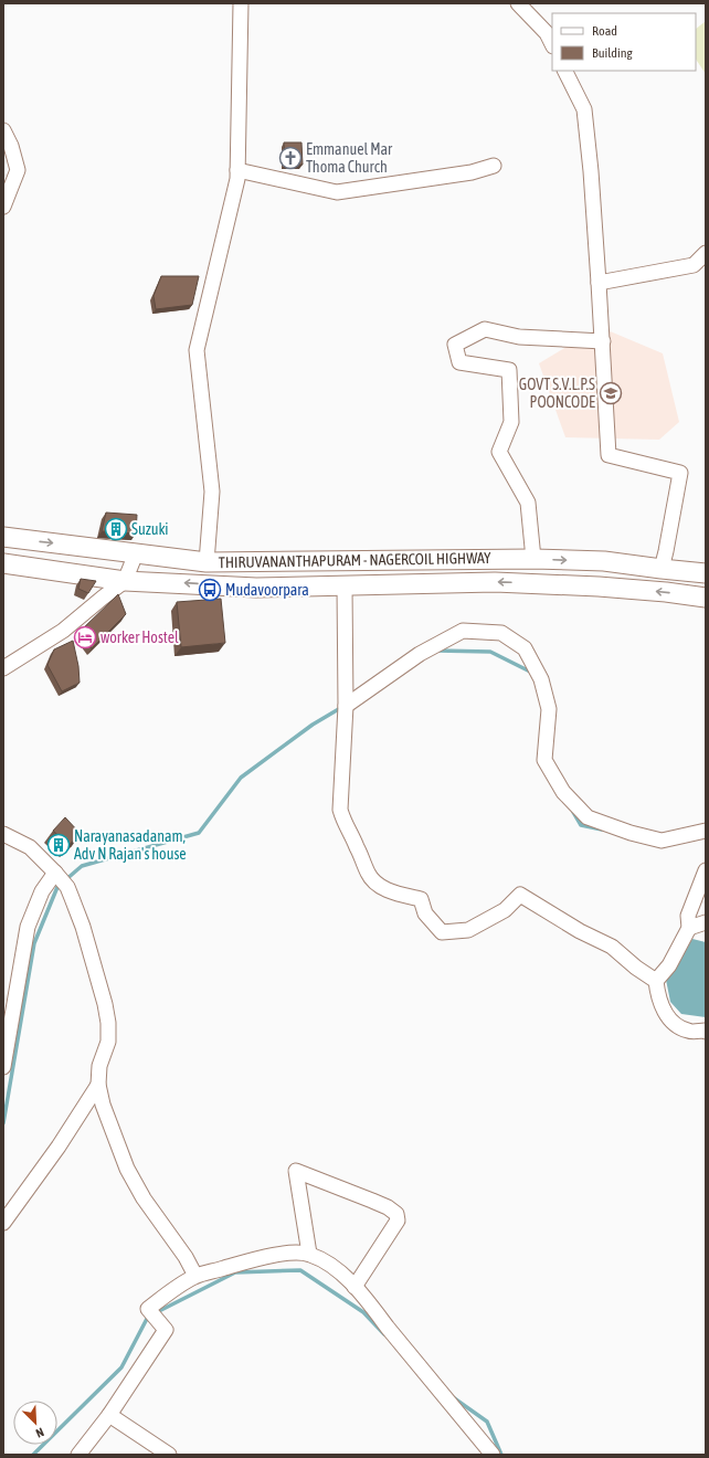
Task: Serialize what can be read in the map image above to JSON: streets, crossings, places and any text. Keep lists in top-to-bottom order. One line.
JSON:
{"streets":{"main road":["THIRUVANANTHAPURAM - NAGERCOIL HIGHWAY"]},"places":{"church":["Emmanuel Mar Thoma Church"],"school or university":["GOVT S.V.L.P.S POONCODE"],"building":["Suzuki","Narayanasadanam, Adv N Rajan's house"],"bus stop":["Mudavoorpara"],"hotel":["worker Hostel"]},"legend":["Road","Building"],"north":"bottom right"}
